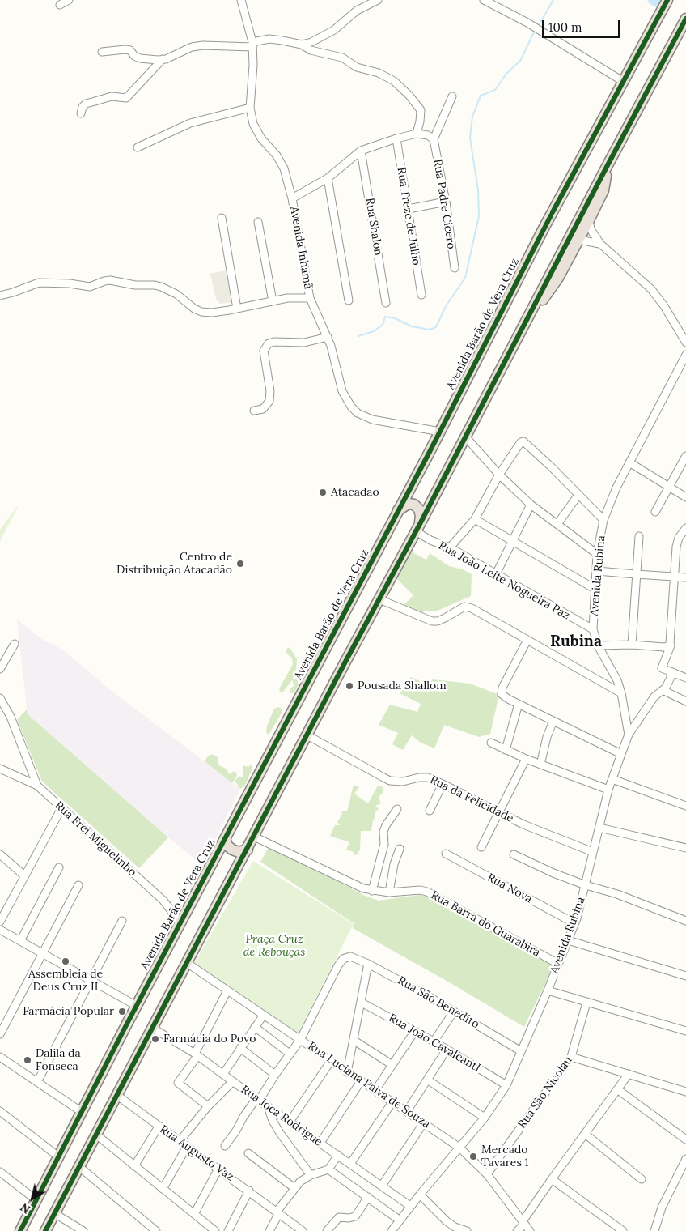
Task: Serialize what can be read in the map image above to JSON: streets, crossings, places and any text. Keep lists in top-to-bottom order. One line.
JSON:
{"streets":{"highway":["Avenida Barão de Vera Cruz"],"street":["Rua Padre Cícero","Rua Treze de Julho","Rua Shalon","Avenida Inhamã","Avenida Rubina","Rua João Leite Nogueira Paz","Rua da Felicidade","Rua Frei Miguelinho","Rua Nova","Rua Barra do Guarabira","Rua São Benedito","Rua João CavalcantI","Rua Luciana Paiva de Souza","Rua São Nicolau","Rua Joca Rodrigue","Rua Augusto Vaz"]},"crossings":[["Avenida Inhamã","Avenida Barão de Vera Cruz"],["Avenida Barão de Vera Cruz","Rua Frei Miguelinho"],["Avenida Rubina","Rua João Leite Nogueira Paz"],["Avenida Rubina","Rua da Felicidade"],["Avenida Rubina","Rua Nova"],["Avenida Rubina","Rua Barra do Guarabira"],["Avenida Rubina","Rua São Benedito"],["Avenida Rubina","Rua João CavalcantI"],["Avenida Rubina","Rua Luciana Paiva de Souza"],["Avenida Rubina","Rua Joca Rodrigue"],["Rua São Benedito","Rua Luciana Paiva de Souza"],["Rua Luciana Paiva de Souza","Rua São Nicolau"]],"districts":["Rubina"],"parks":["Praça Cruz de Rebouças"],"places":["Atacadão","Centro de Distribuição Atacadão","Pousada Shallom","Assembleia de Deus Cruz II","Farmácia Popular","Farmácia do Povo","Dalila da Fonseca","Mercado Tavares 1"],"scale_bar":"100 m","north":"bottom left"}
